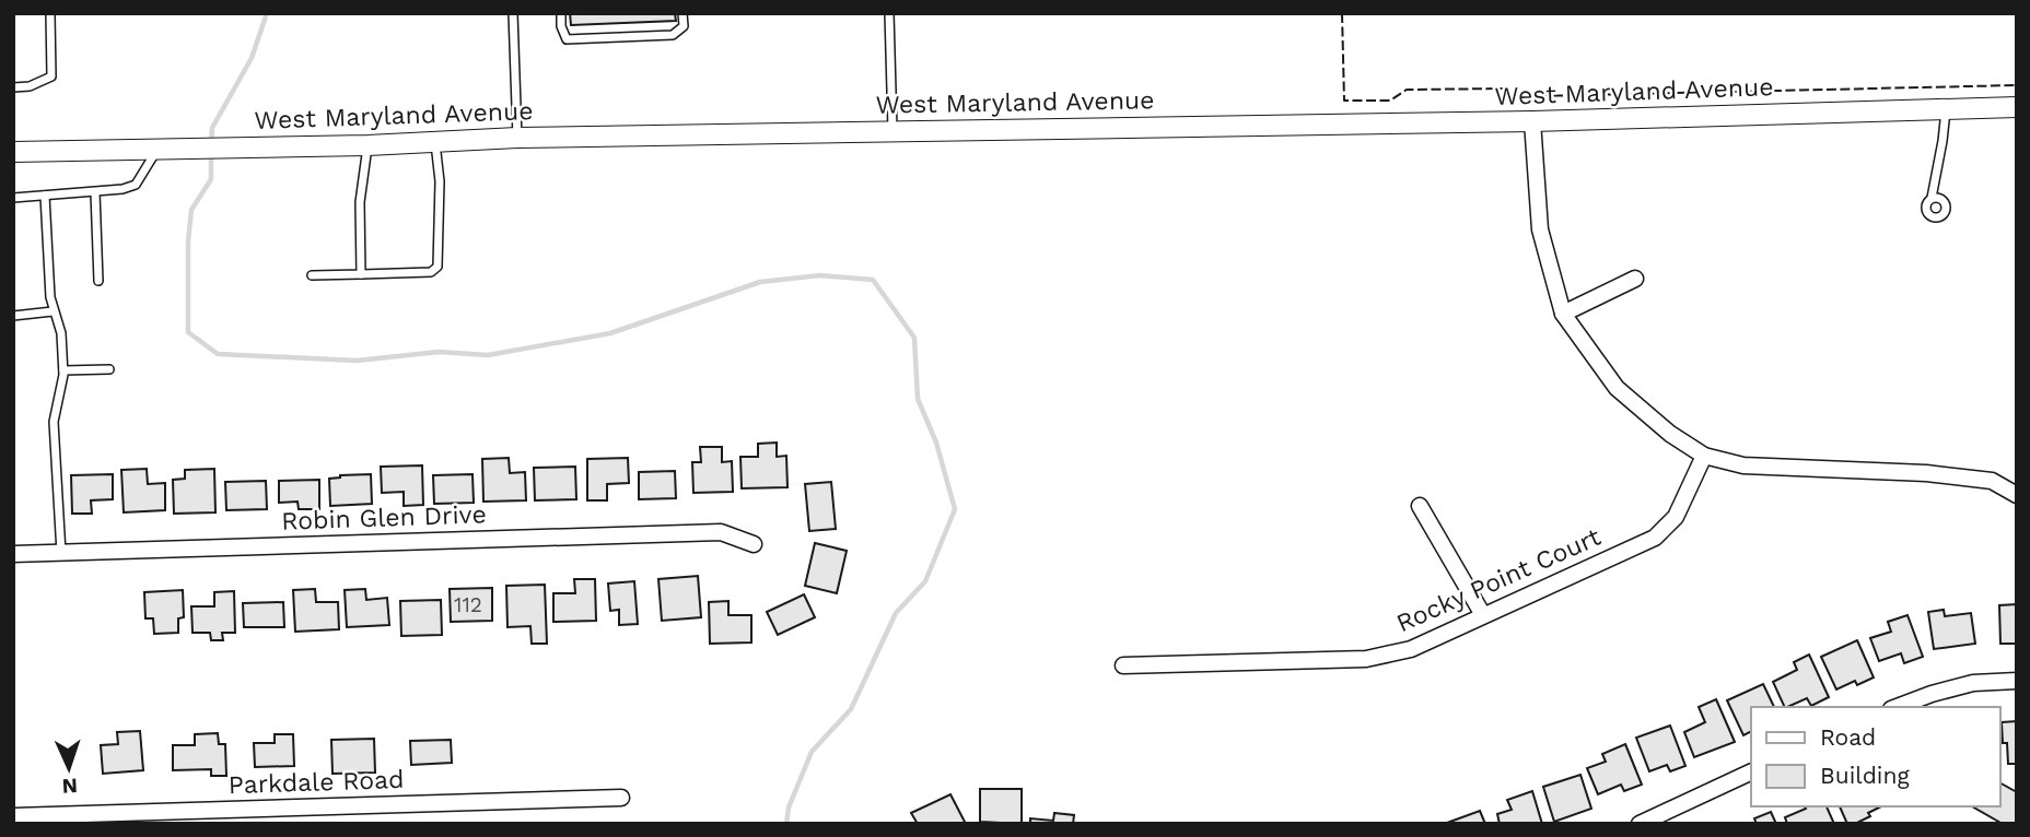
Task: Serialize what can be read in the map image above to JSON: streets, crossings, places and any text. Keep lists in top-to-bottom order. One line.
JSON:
{"streets":{"street":["West Maryland Avenue","Robin Glen Drive","Rocky Point Court","Parkdale Road"]},"house_numbers":["112"],"legend":["Road","Building"],"north":"bottom"}
